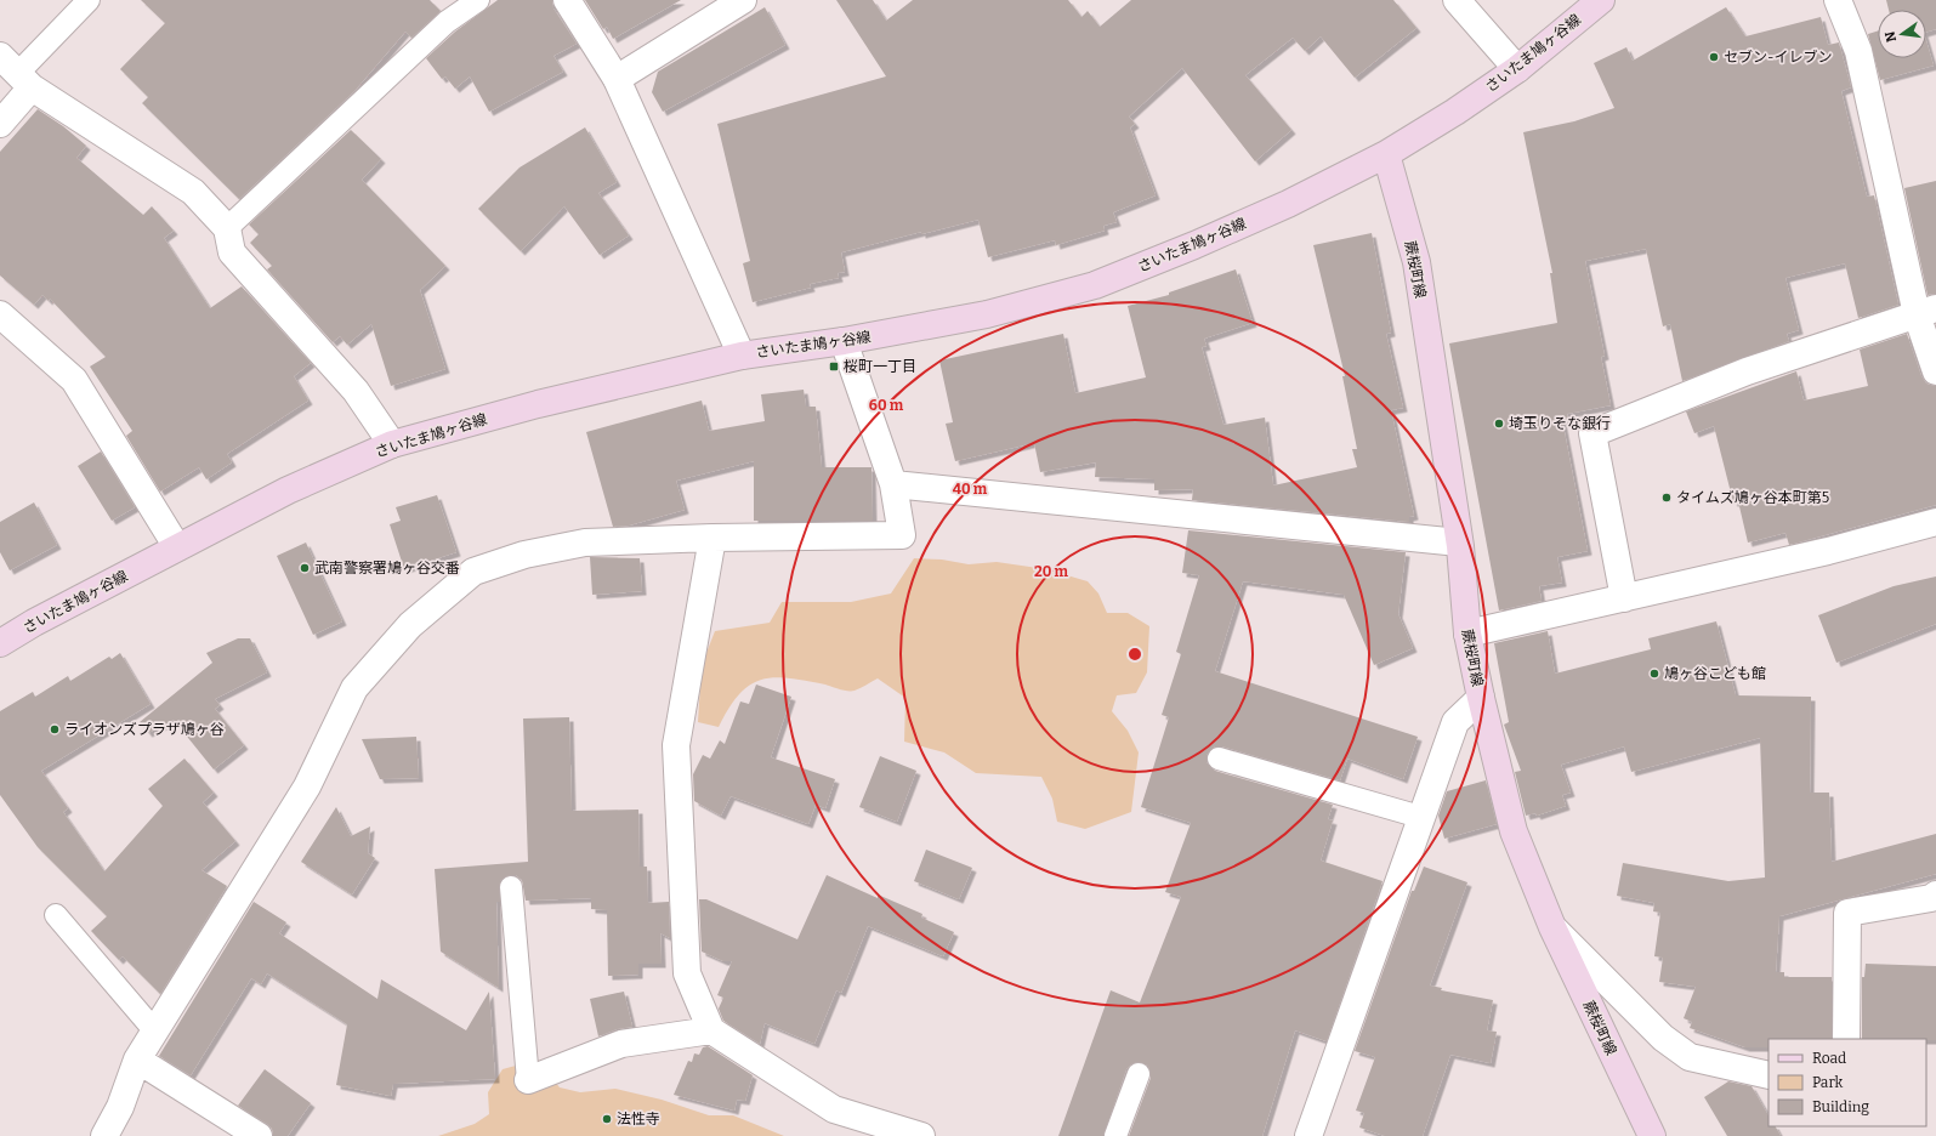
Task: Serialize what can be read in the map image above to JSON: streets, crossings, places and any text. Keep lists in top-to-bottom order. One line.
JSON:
{"streets":{"main road":["さいたま鳩ヶ谷線","蕨桜町線"]},"crossings":[["さいたま鳩ヶ谷線","蕨桜町線"]],"places":{"other":["セブン-イレブン","埼玉りそな銀行","タイムズ鳩ヶ谷本町第5","武南警察署鳩ヶ谷交番","鳩ヶ谷こども館","ライオンズプラザ鳩ヶ谷","法性寺"],"transit":["桜町一丁目"]},"legend":["Road","Park","Building"],"north":"left","rings":["60 m","40 m","20 m"]}
